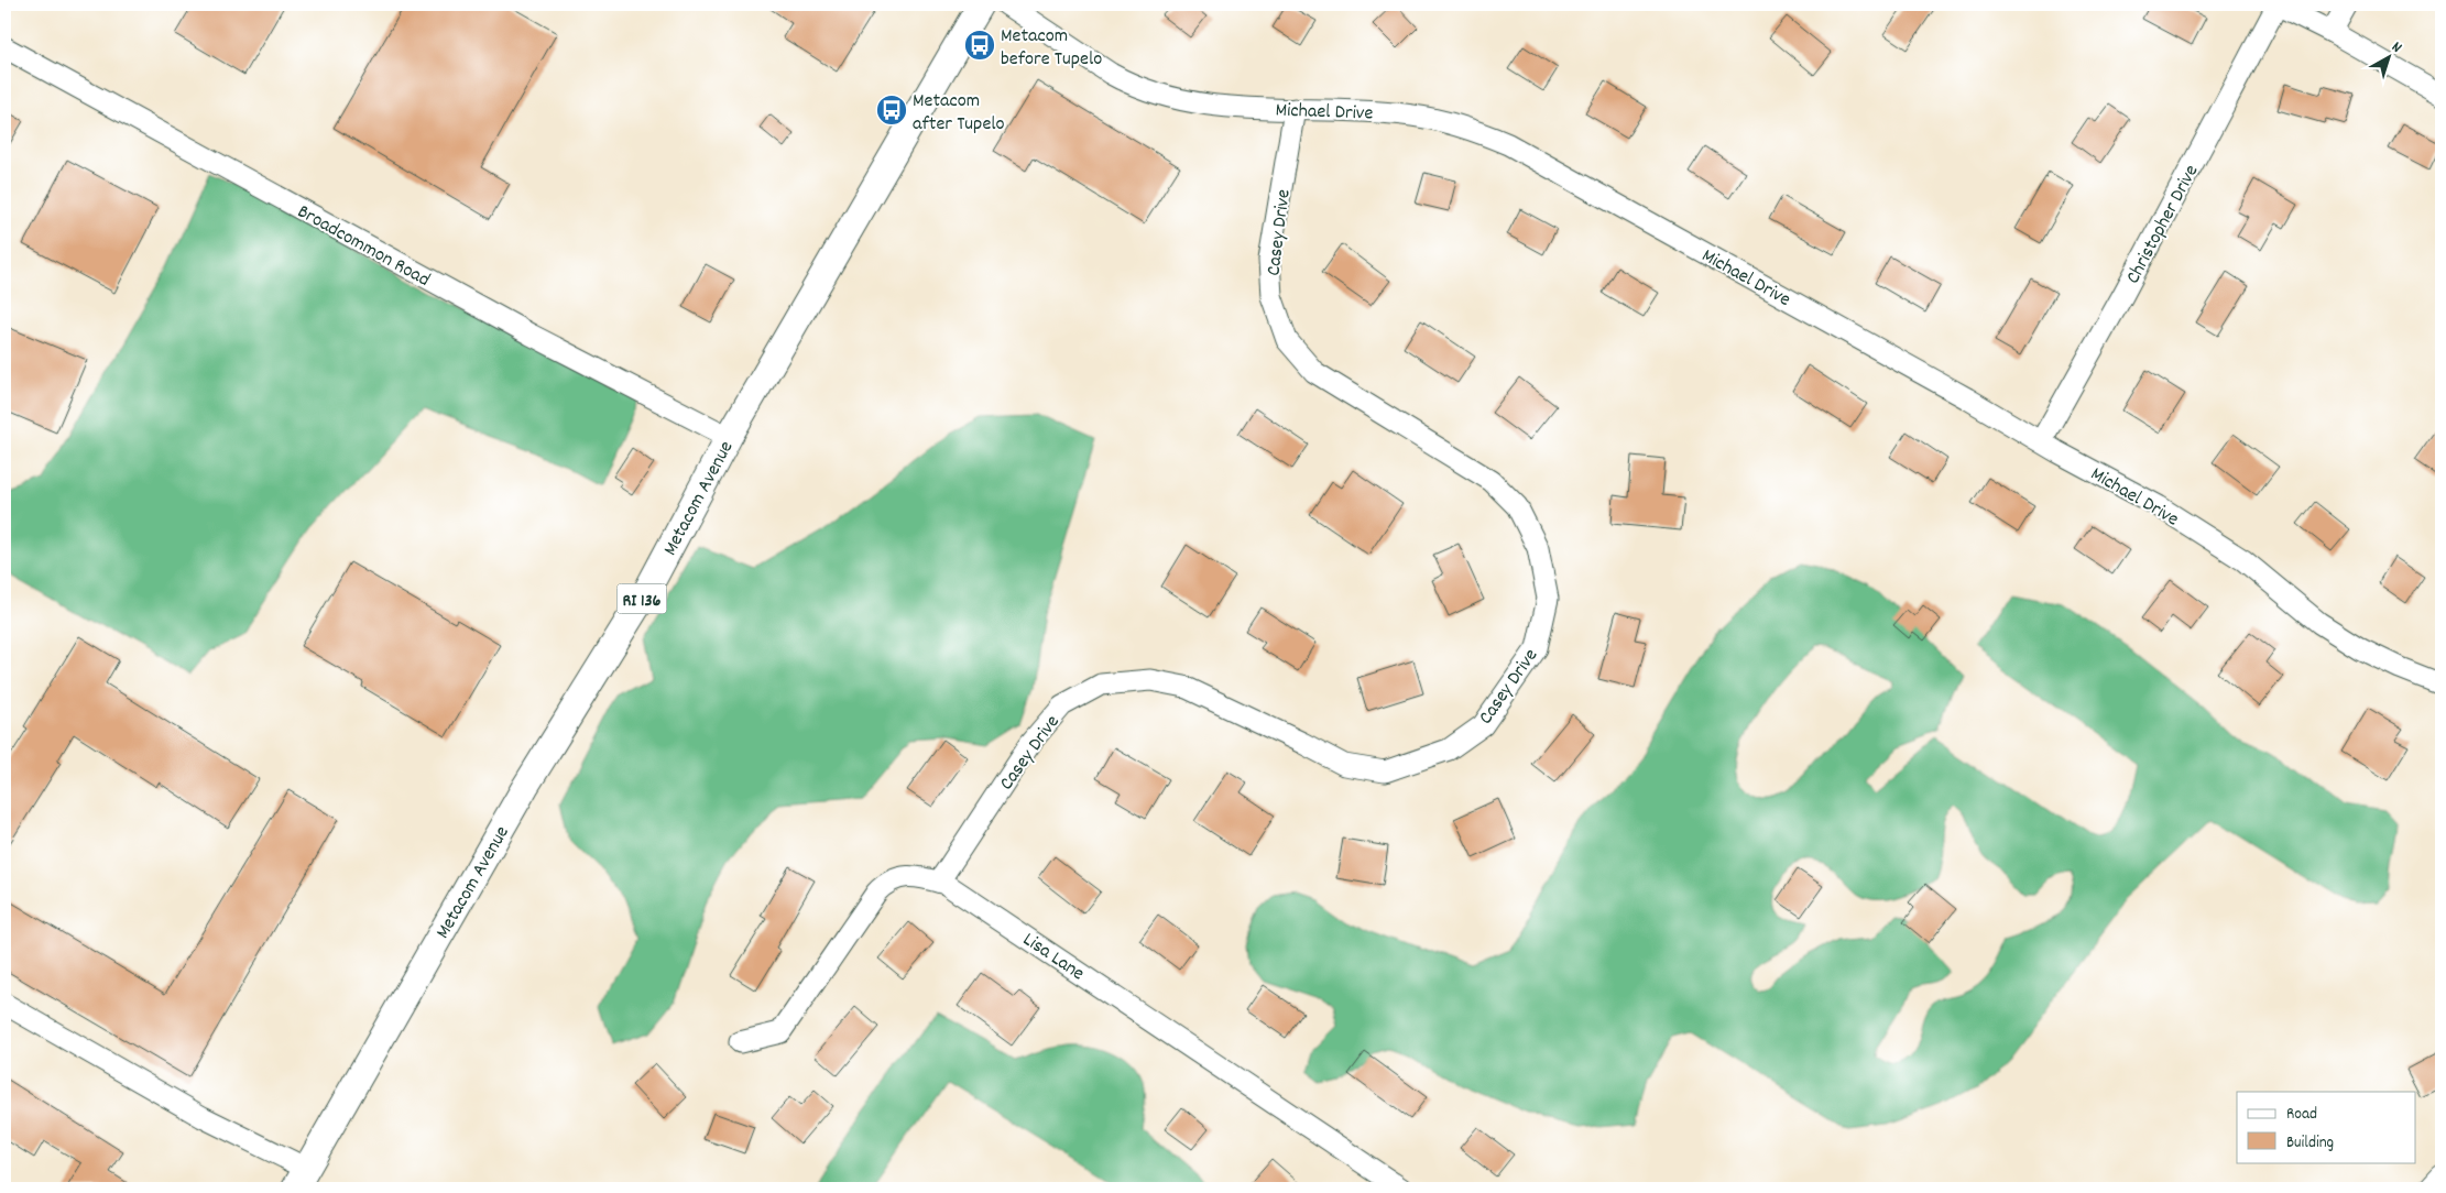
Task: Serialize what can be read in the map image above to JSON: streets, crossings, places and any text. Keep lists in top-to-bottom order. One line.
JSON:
{"streets":{"main road":["Metacom Avenue","RI 136"],"street":["Michael Drive","Christopher Drive","Casey Drive","Broadcommon Road","Lisa Lane"]},"crossings":[["Michael Drive","Christopher Drive"],["Michael Drive","Casey Drive"],["Casey Drive","Lisa Lane"],["Broadcommon Road","Metacom Avenue"]],"places":{"bus stop":["Metacom before Tupelo","Metacom after Tupelo"]},"legend":["Road","Building"],"north":"top right"}
